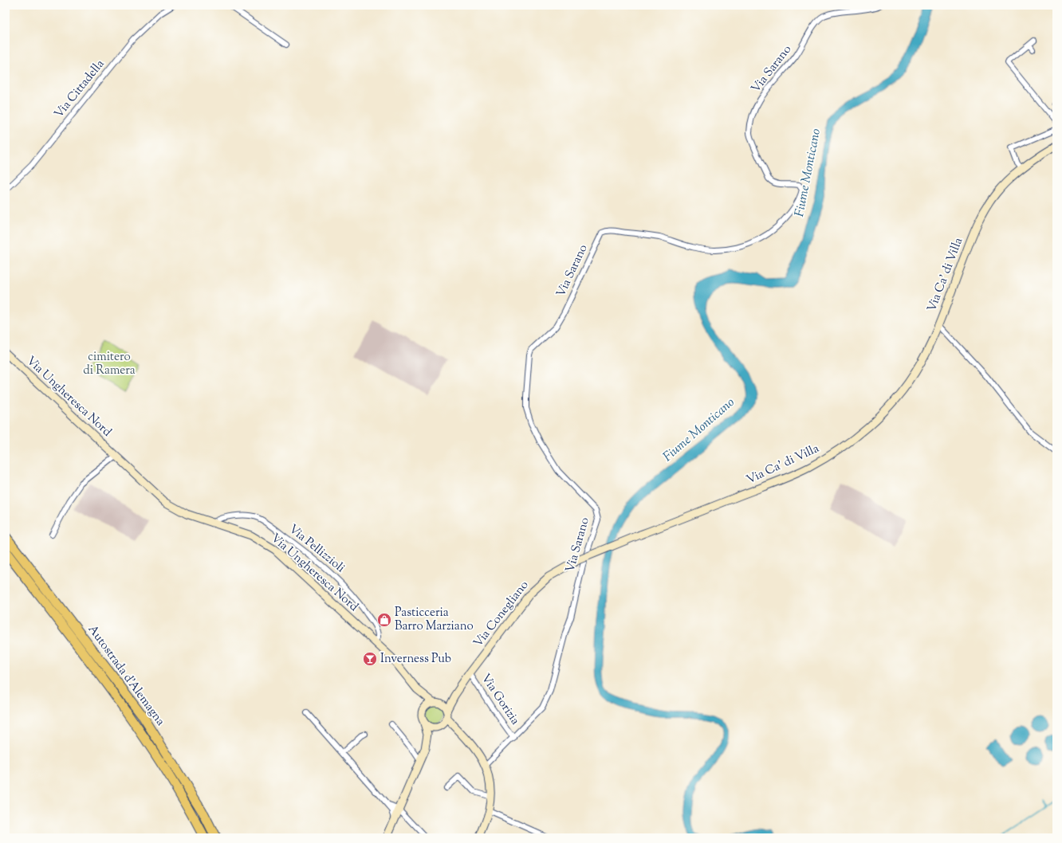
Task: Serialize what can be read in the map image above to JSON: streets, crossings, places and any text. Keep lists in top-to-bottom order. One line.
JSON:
{"streets":{"highway":["Autostrada d'Alemagna"],"main road":["Via Ca' di Villa","Via Ungheresca Nord","Via Conegliano"],"street":["Via Sarano","Via Cittadella","Via Pellizzioli","Via Gorizia"]},"crossings":[["Via Sarano","Via Gorizia"],["Via Ca' di Villa","Via Conegliano"],["Via Ungheresca Nord","Via Pellizzioli"],["Via Ungheresca Nord","Via Conegliano"],["Via Conegliano","Via Gorizia"]],"water":["Fiume Monticano"],"parks":["cimitero di Ramera"],"places":{"shop":["Pasticceria Barro Marziano"],"bar":["Inverness Pub"]}}
